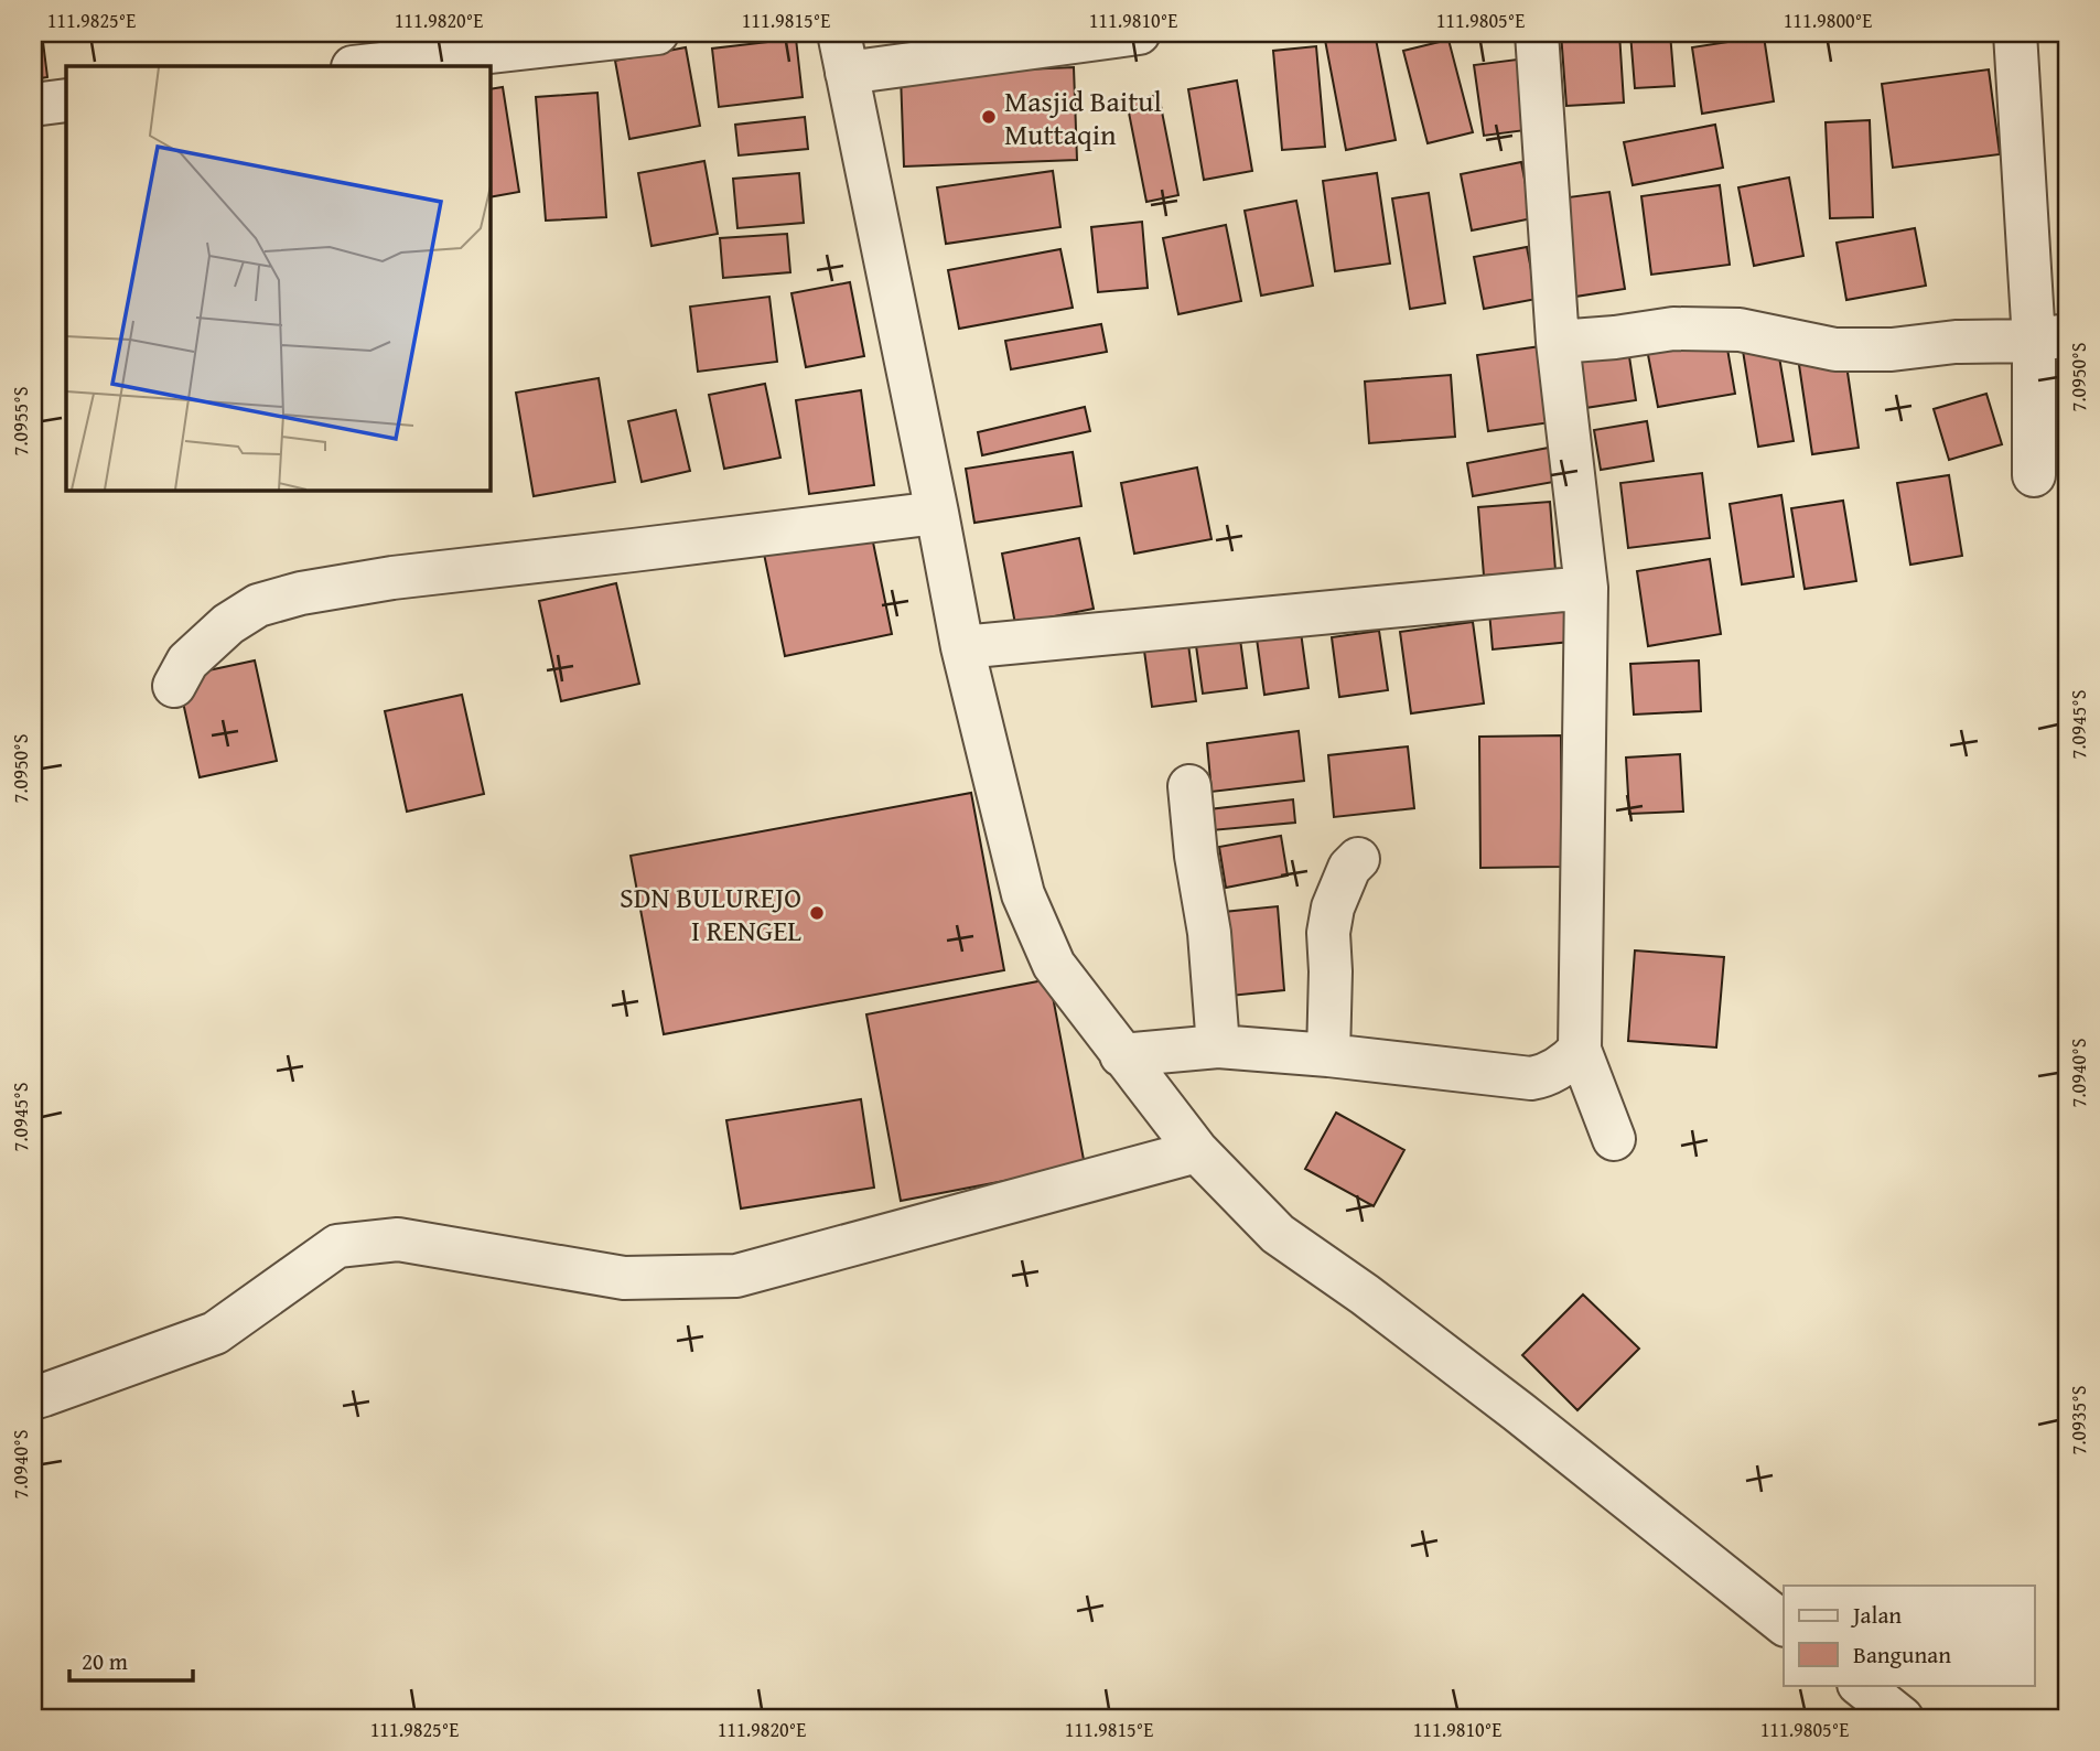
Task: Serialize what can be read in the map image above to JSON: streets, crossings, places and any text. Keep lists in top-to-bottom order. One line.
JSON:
{"places":["Masjid Baitul Muttaqin","SDN BULUREJO I RENGEL"],"legend":["Jalan","Bangunan"],"scale_bar":"20 m","coordinates":["111.9825°E","111.9820°E","111.9815°E","111.9810°E","111.9805°E","111.9800°E","7.0950°S","7.0955°S","7.0945°S","7.0940°S","7.0935°S"]}
